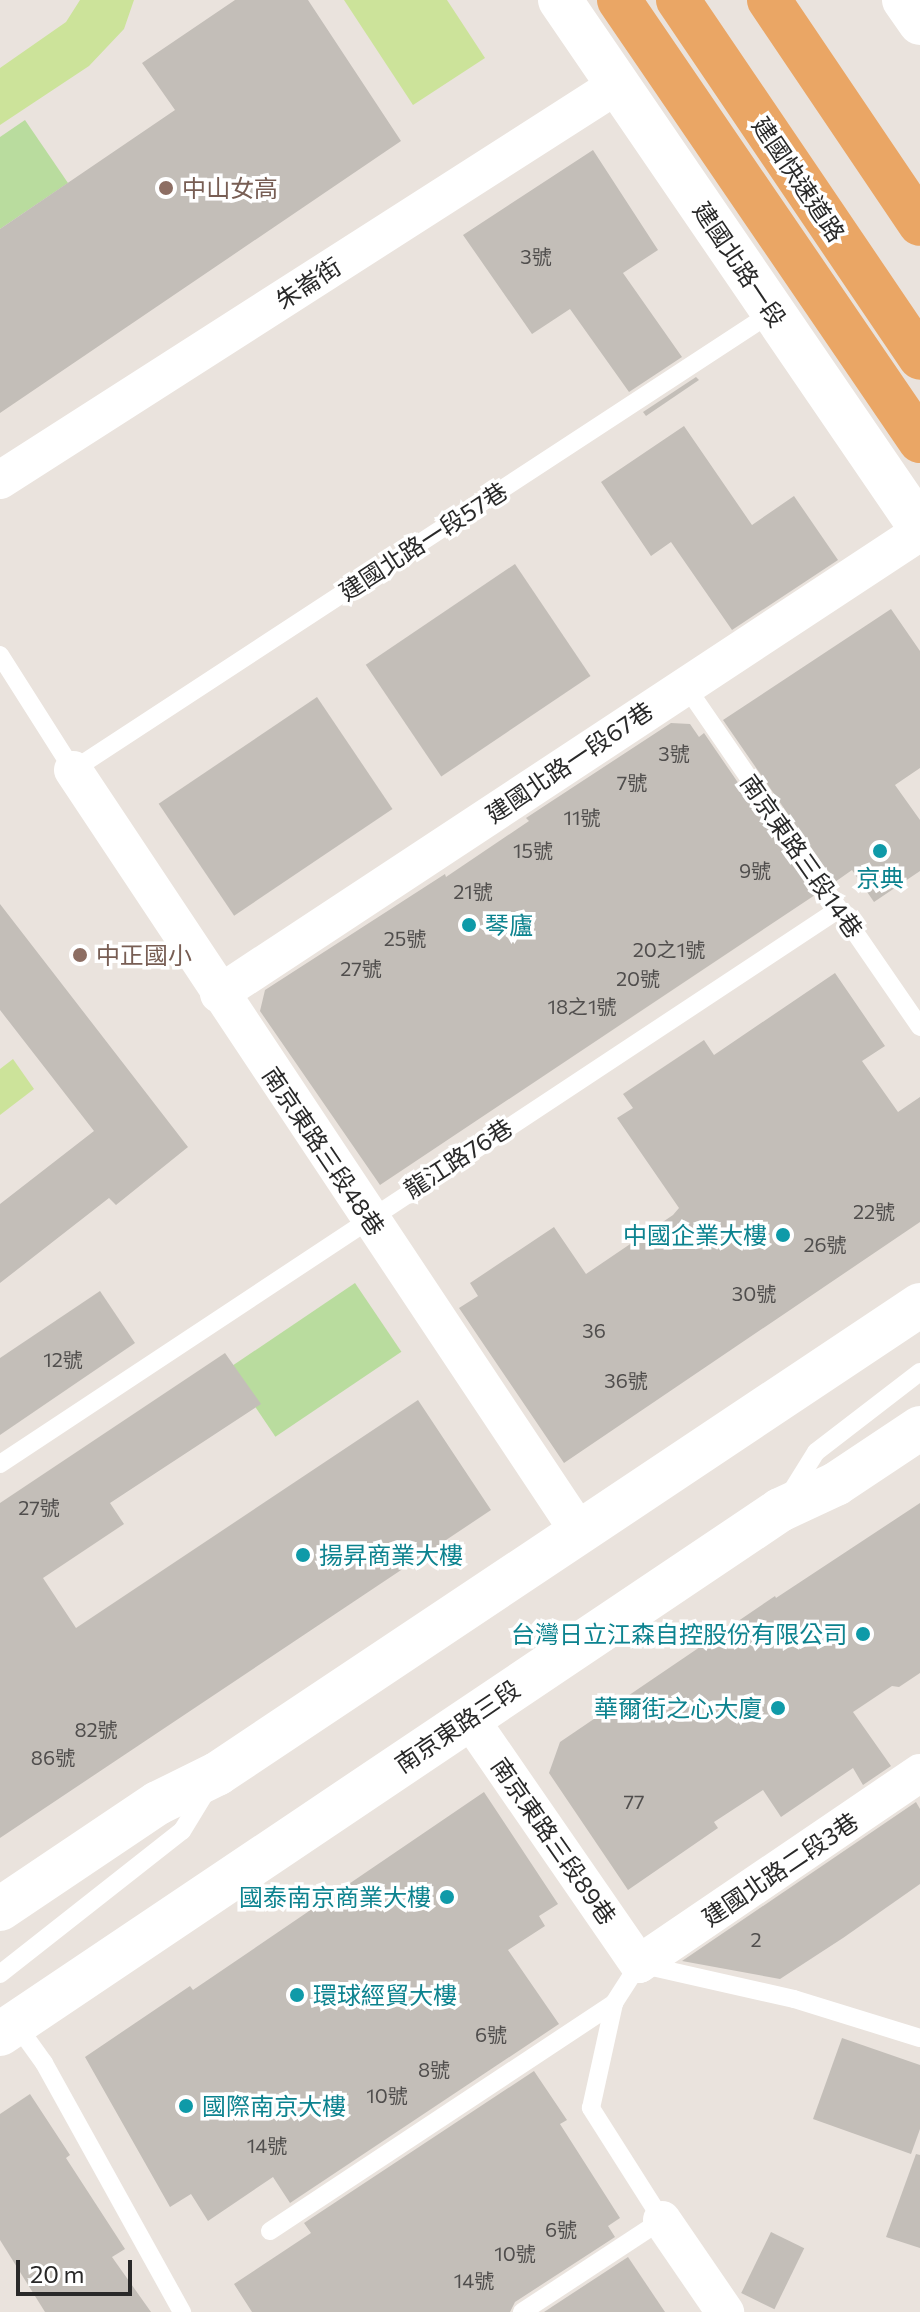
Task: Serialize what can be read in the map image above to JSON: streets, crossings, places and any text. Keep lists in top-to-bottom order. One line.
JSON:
{"streets":{"highway":["建國快速道路"],"main road":["建國北路一段","南京東路三段"],"street":["朱崙街","建國北路一段67巷","南京東路三段48巷","南京東路三段89巷","建國北路二段3巷"],"lane":["建國北路一段57巷","南京東路三段14巷","龍江路76巷"]},"crossings":[["建國北路一段","朱崙街"],["建國北路一段","建國北路一段57巷"],["建國北路一段","建國北路一段67巷"],["建國北路一段57巷","南京東路三段48巷"],["建國北路一段67巷","南京東路三段14巷"],["建國北路一段67巷","南京東路三段48巷"],["南京東路三段14巷","龍江路76巷"],["南京東路三段48巷","龍江路76巷"],["南京東路三段","南京東路三段89巷"],["南京東路三段89巷","建國北路二段3巷"]],"places":["中山女高","京典","琴廬","中正國小","中國企業大樓","揚昇商業大樓","台灣日立江森自控股份有限公司","華爾街之心大廈","國泰南京商業大樓","環球經貿大樓","國際南京大樓"],"house_numbers":["3號","3號","7號","11號","15號","9號","21號","25號","20之1號","27號","20號","18之1號","22號","26號","30號","36","12號","36號","27號","82號","86號","77","2","6號","8號","10號","14號","6號","10號","14號"],"scale_bar":"20 m"}
